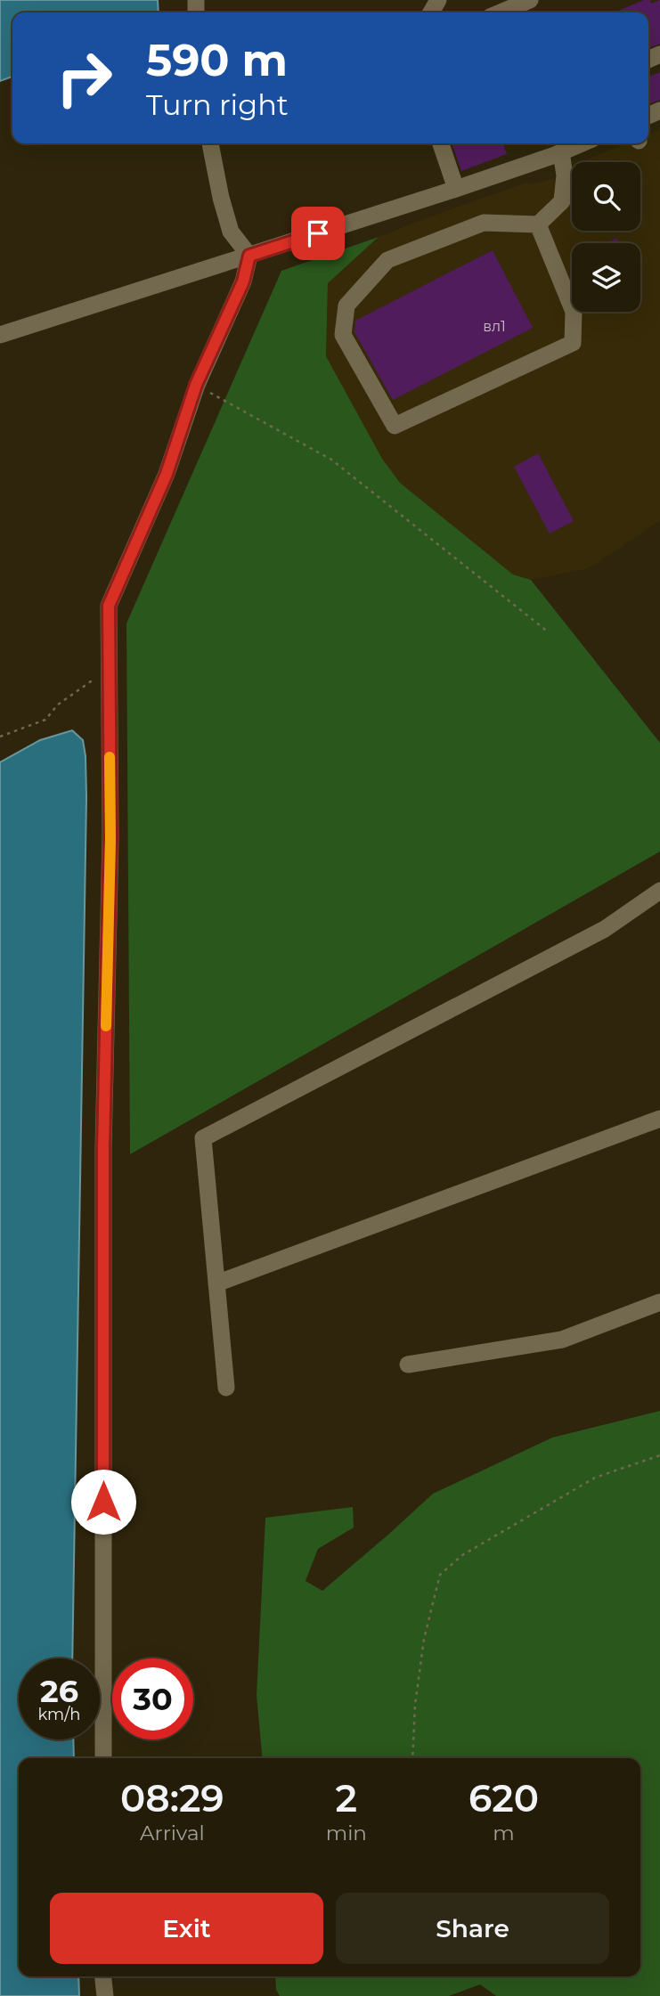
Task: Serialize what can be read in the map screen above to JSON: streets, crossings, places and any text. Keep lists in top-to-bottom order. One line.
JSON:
{"house_numbers":["вл1"],"page":{"turn":["590 m","Turn right"],"speed":"26 km/h","limit":"30","eta":["08:29","Arrival","2","min","620","m"],"buttons":["Exit","Share"]}}
